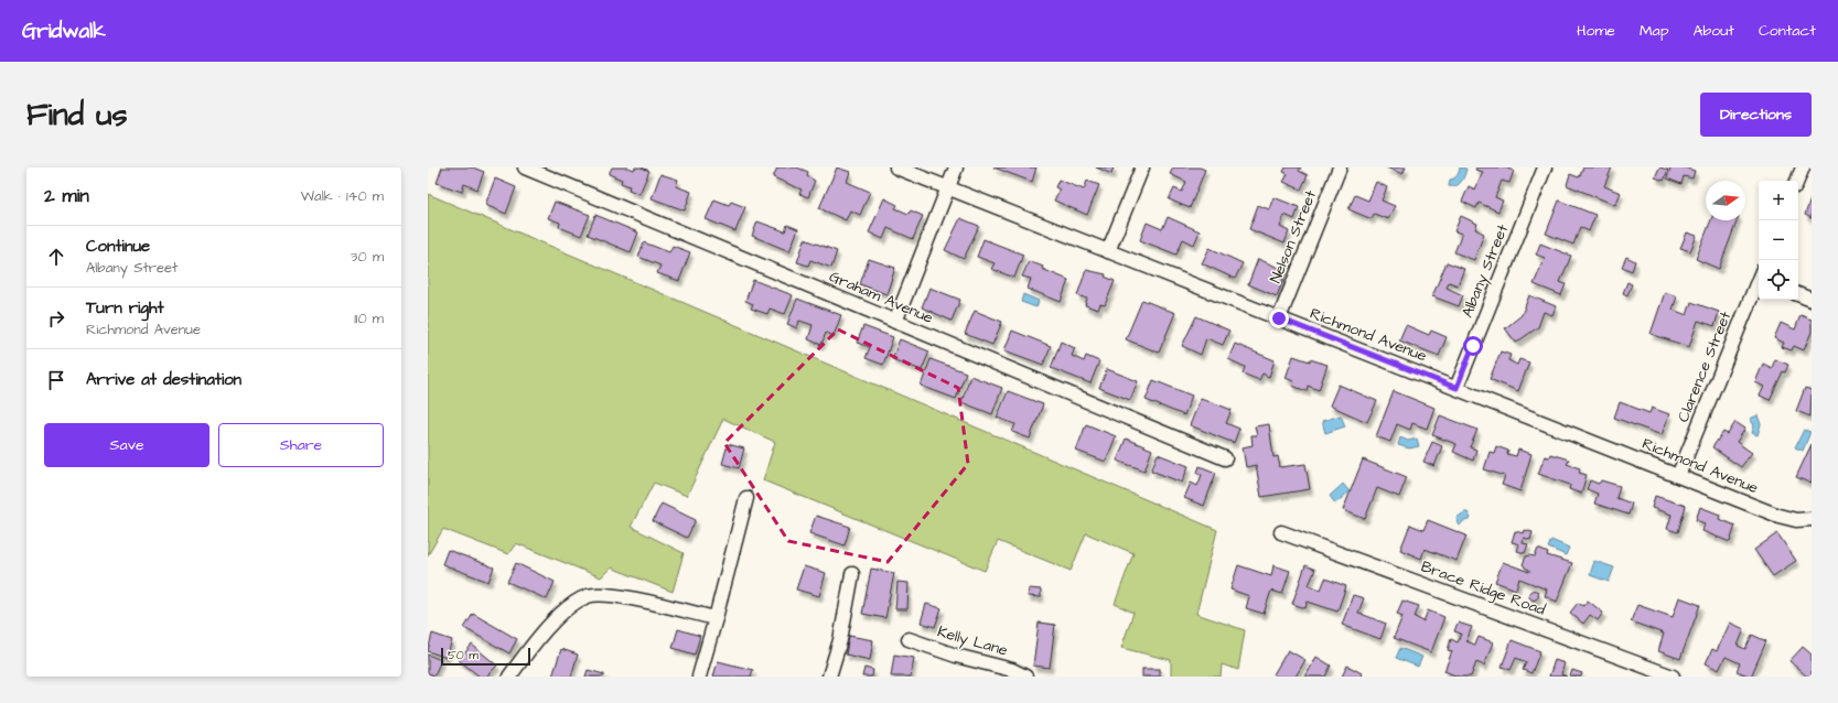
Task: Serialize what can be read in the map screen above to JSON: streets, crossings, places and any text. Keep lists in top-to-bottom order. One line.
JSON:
{"streets":{"street":["Nelson Street","Albany Street","Graham Avenue","Richmond Avenue","Clarence Street","Brace Ridge Road","Kelly Lane"]},"crossings":[["Nelson Street","Richmond Avenue"],["Albany Street","Richmond Avenue"],["Richmond Avenue","Clarence Street"]],"scale_bar":"50 m","north":"right","page":{"header":"Gridwalk","nav":["Home","Map","About","Contact"],"buttons":["Directions",["Save","Share"]],"title":"Find us","heading":["2 min","Walk · 140 m"],"map_buttons":["+","−"],"list":[["Continue","Albany Street","30 m"],["Turn right","Richmond Avenue","110 m"],"Arrive at destination"],"scale":"50 m"}}
